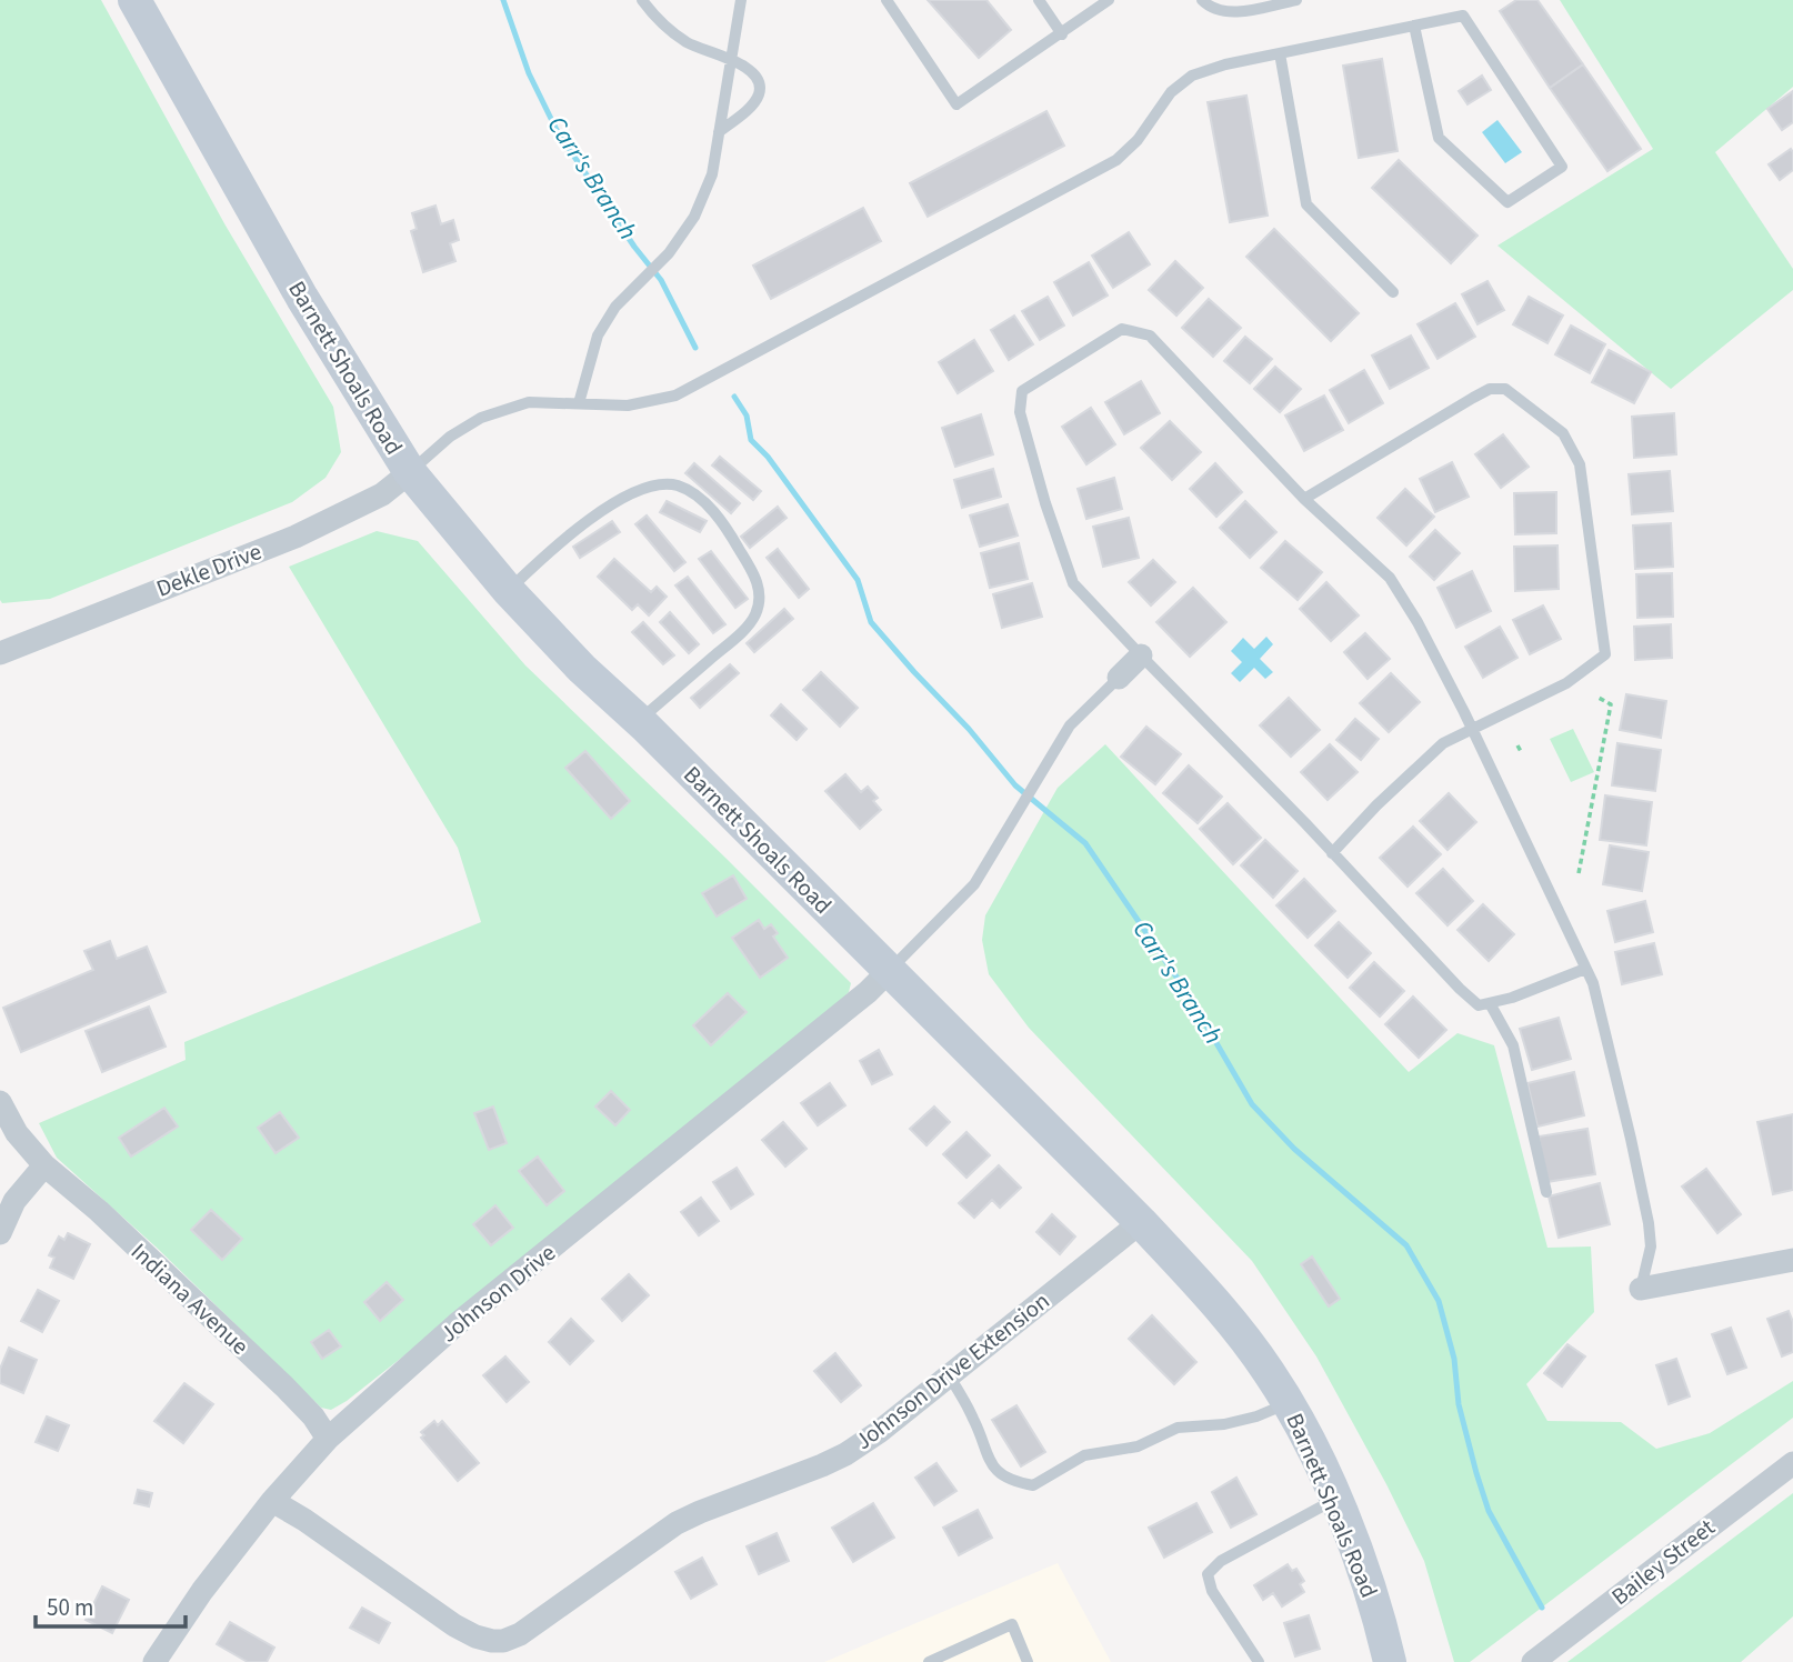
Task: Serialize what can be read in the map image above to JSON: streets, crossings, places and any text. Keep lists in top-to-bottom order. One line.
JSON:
{"streets":{"main road":["Barnett Shoals Road"],"street":["Dekle Drive","Johnson Drive","Indiana Avenue","Johnson Drive Extension","Bailey Street"]},"crossings":[["Barnett Shoals Road","Dekle Drive"],["Barnett Shoals Road","Johnson Drive"],["Barnett Shoals Road","Johnson Drive Extension"],["Johnson Drive","Indiana Avenue"],["Johnson Drive","Johnson Drive Extension"]],"water":["Carr's Branch"],"scale_bar":"50 m"}
